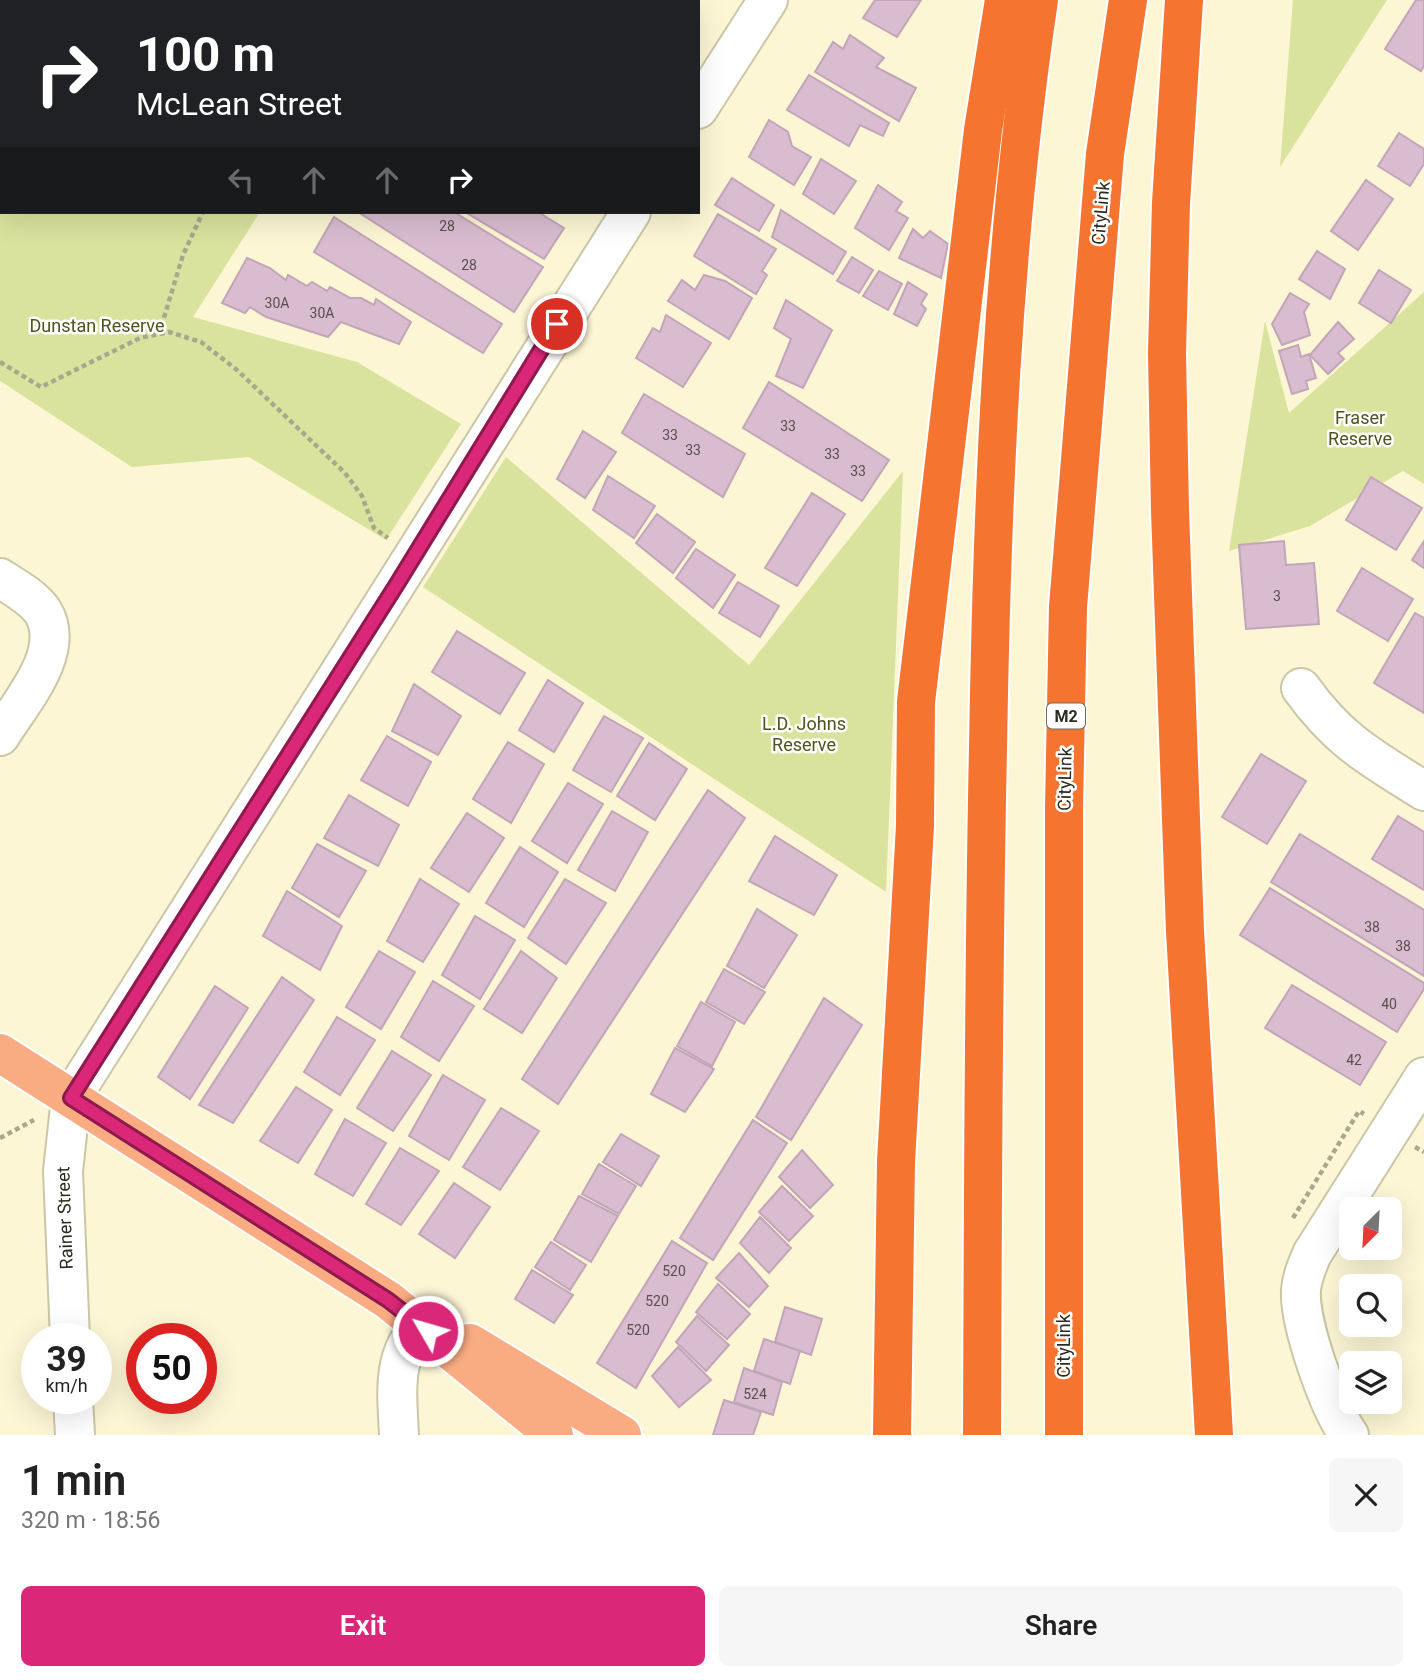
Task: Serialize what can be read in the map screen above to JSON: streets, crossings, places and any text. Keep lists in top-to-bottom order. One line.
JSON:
{"streets":{"highway":["CityLink","M2"],"street":["Rainer Street"]},"parks":["Dunstan Reserve","Fraser Reserve","L.D. Johns Reserve"],"house_numbers":["28","28","30A","30A","33","33","33","33","33","3","38","38","40","42","520","520","520","524"],"north":"bottom left","page":{"turn":["100 m","McLean Street"],"speed":"39 km/h","limit":"50","heading":["1 min","320 m · 18:56"],"buttons":["Exit","Share"]}}
